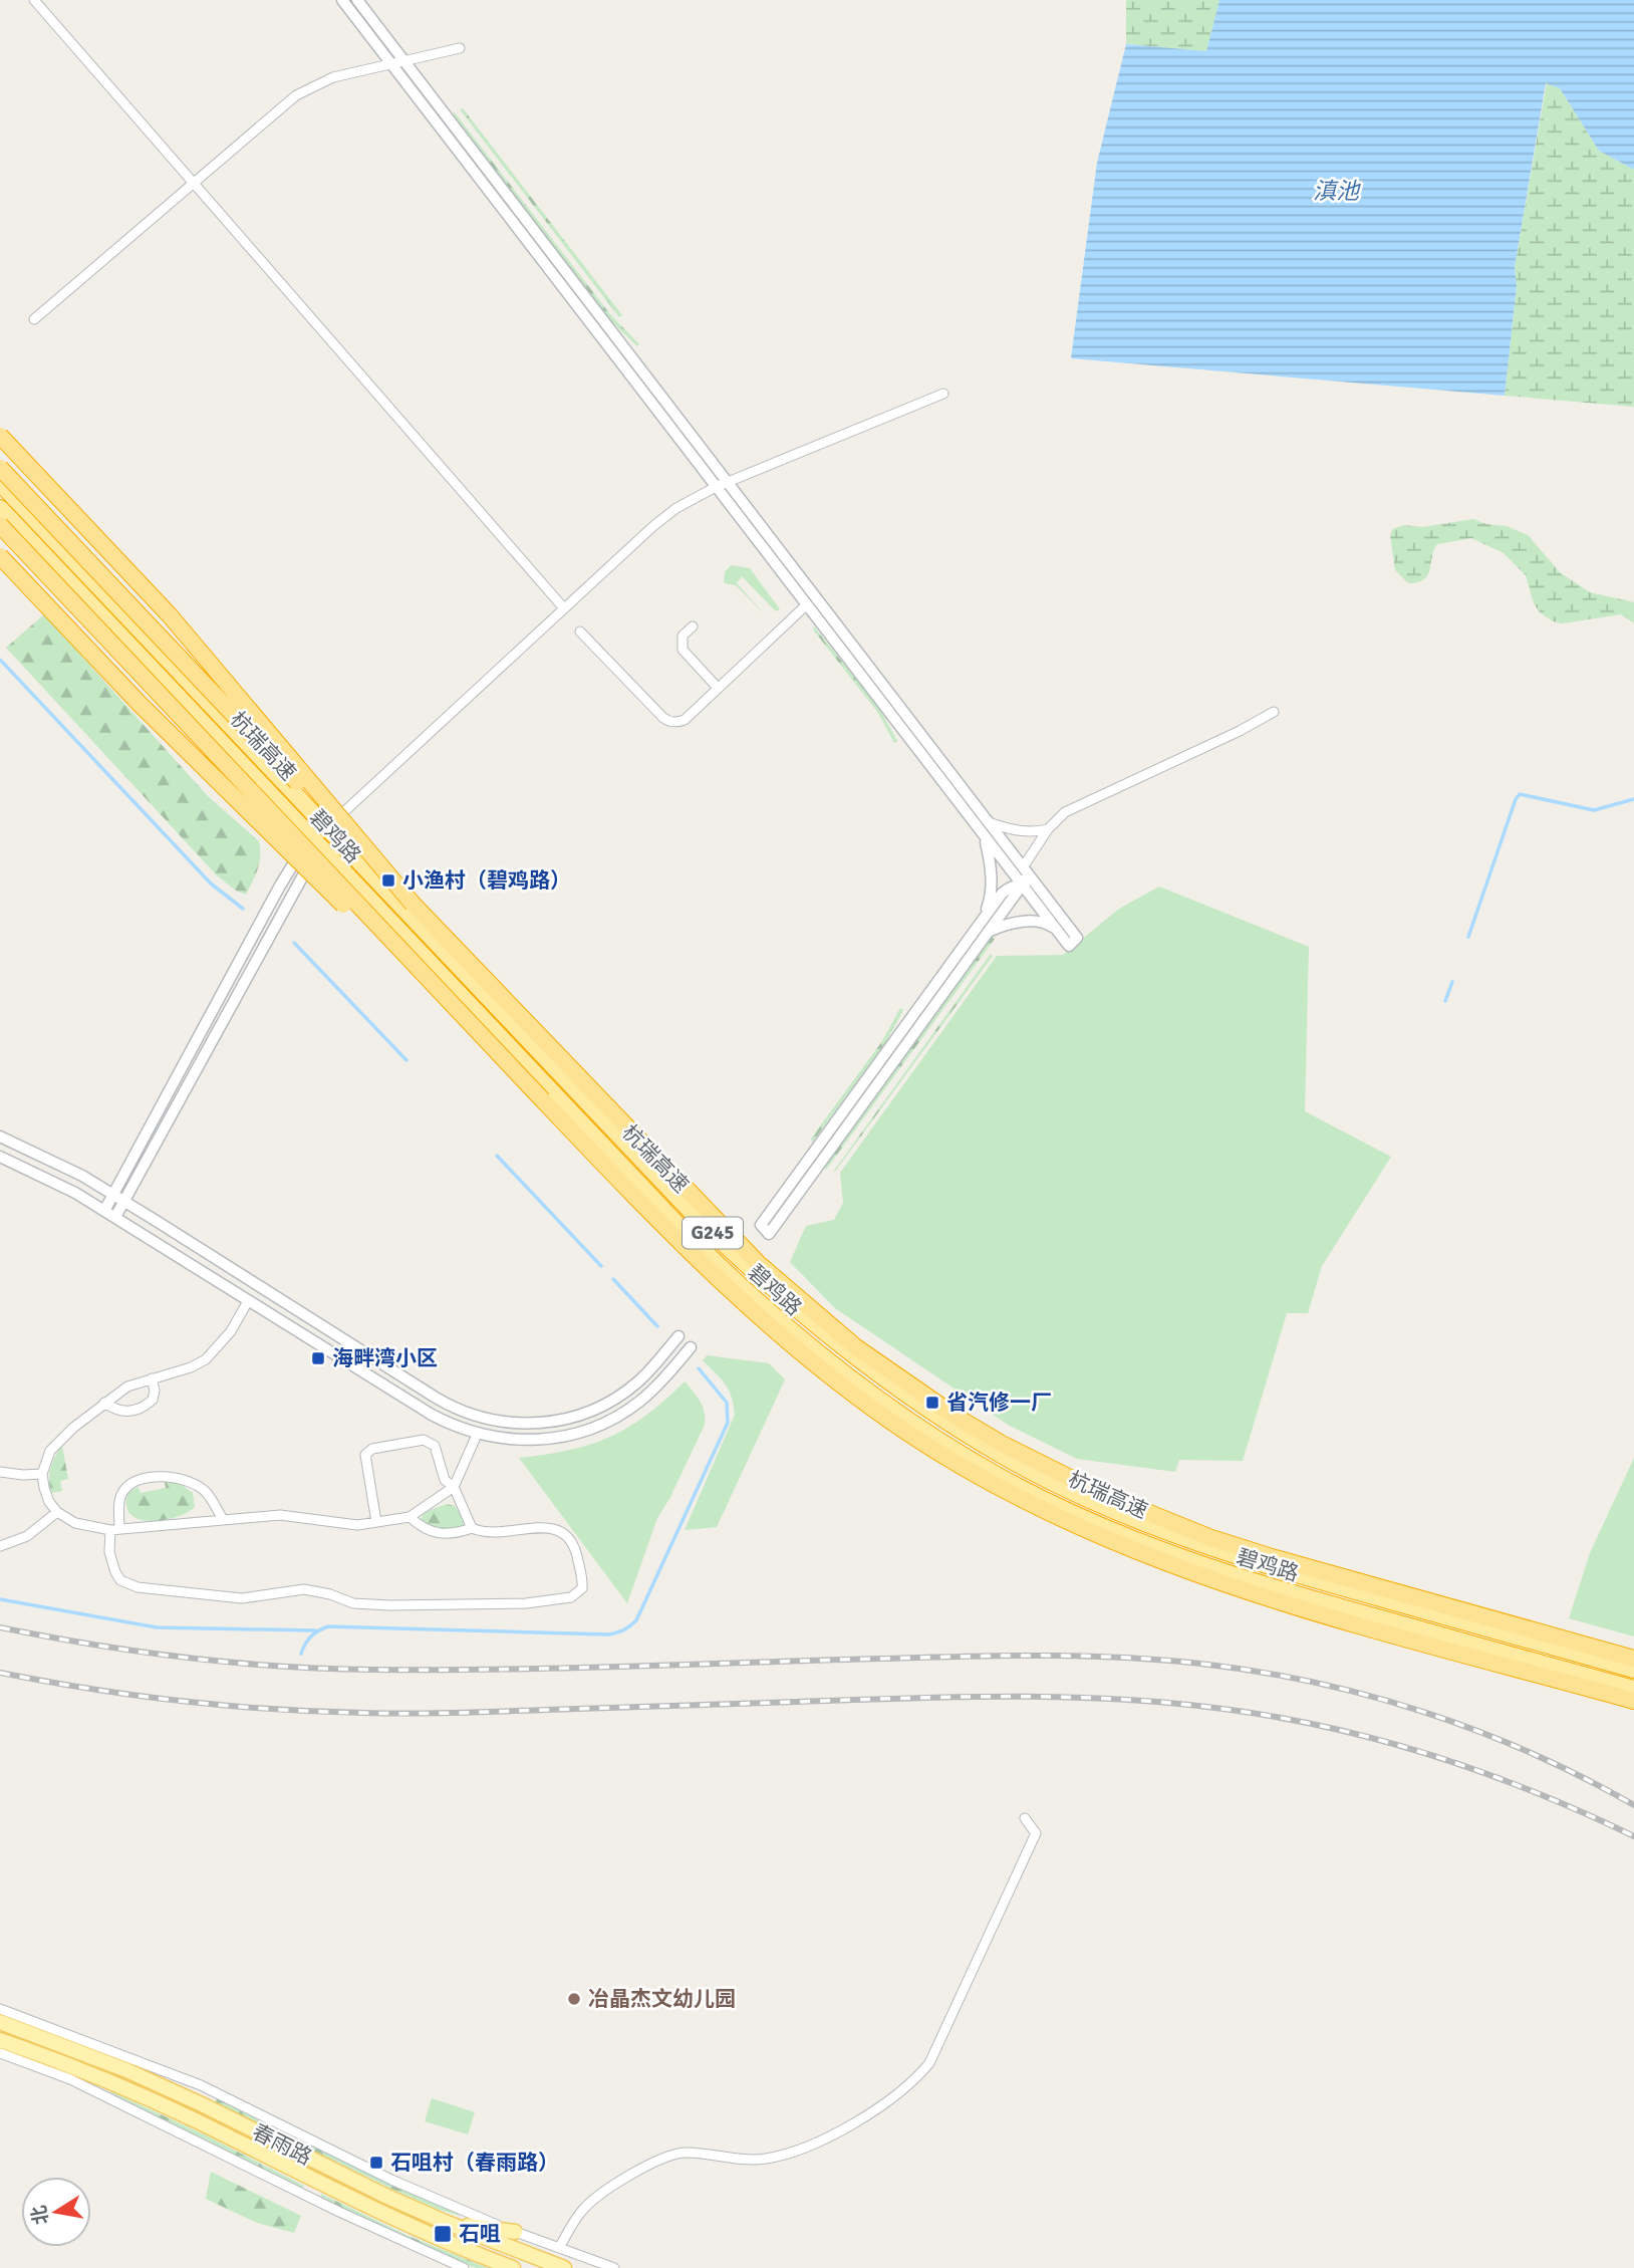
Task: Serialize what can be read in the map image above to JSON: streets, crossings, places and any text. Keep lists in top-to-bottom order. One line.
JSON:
{"streets":{"highway":["杭瑞高速","碧鸡路","G245"],"main road":["春雨路"]},"water":["滇池"],"places":{"transit":["小渔村（碧鸡路）","海畔湾小区","省汽修一厂","石咀村（春雨路）","石咀"],"other":["冶晶杰文幼儿园"]},"north":"left"}
